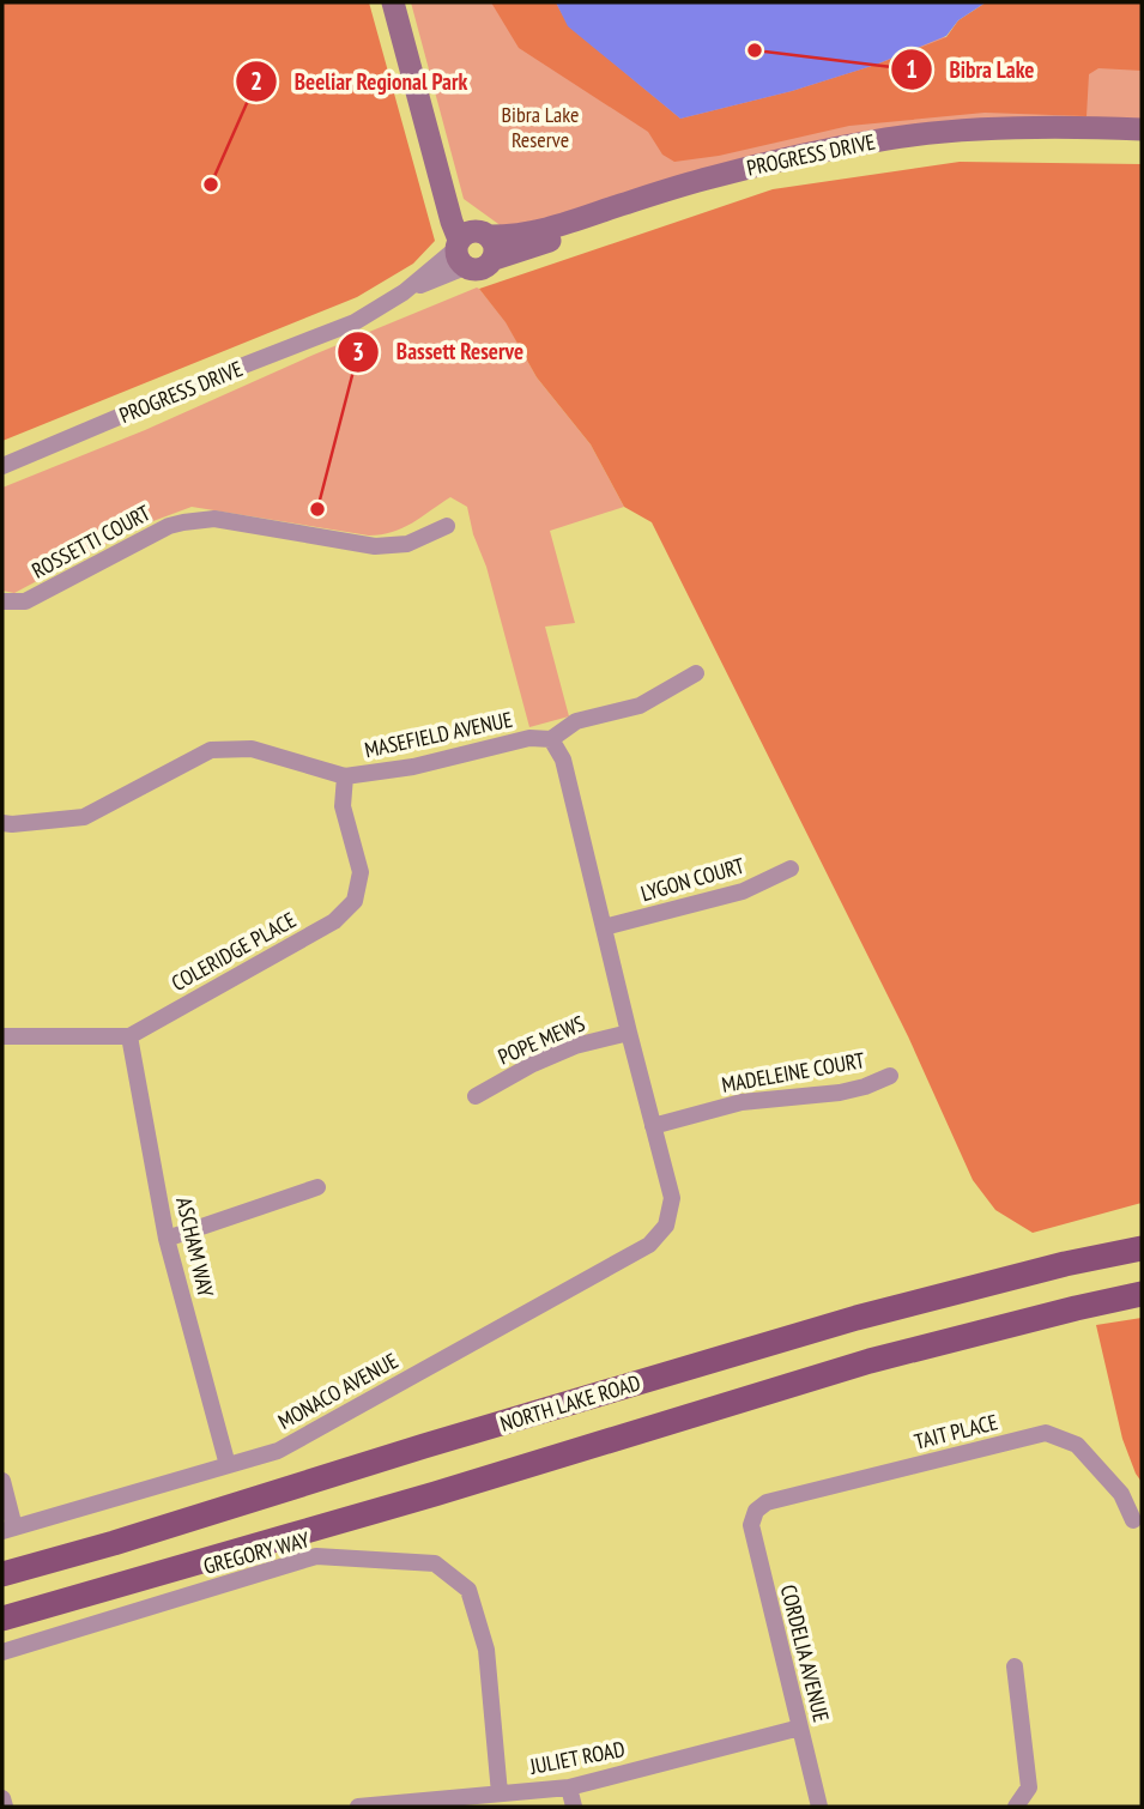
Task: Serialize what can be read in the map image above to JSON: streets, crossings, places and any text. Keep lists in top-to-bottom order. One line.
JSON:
{"streets":{"main road":["NORTH LAKE ROAD"],"street":["PROGRESS DRIVE","ROSSETTI COURT","MASEFIELD AVENUE","LYGON COURT","COLERIDGE PLACE","POPE MEWS","MADELEINE COURT","ASCHAM WAY","MONACO AVENUE","TAIT PLACE","GREGORY WAY","CORDELIA AVENUE","JULIET ROAD"]},"crossings":[["MASEFIELD AVENUE","COLERIDGE PLACE"],["COLERIDGE PLACE","ASCHAM WAY"],["MADELEINE COURT","MONACO AVENUE"],["ASCHAM WAY","MONACO AVENUE"],["TAIT PLACE","CORDELIA AVENUE"],["GREGORY WAY","JULIET ROAD"],["CORDELIA AVENUE","JULIET ROAD"]],"parks":["Bibra Lake Reserve"],"places":["Bibra Lake","Beeliar Regional Park","Bassett Reserve"]}
